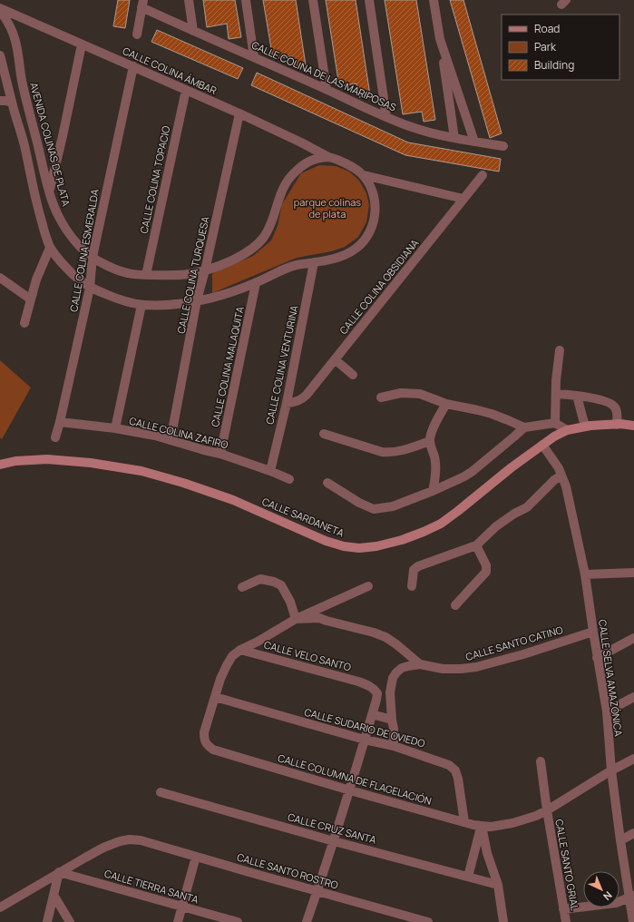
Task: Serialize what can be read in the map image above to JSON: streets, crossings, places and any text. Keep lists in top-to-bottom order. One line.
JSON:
{"streets":{"street":["CALLE COLINA ÁMBAR","CALLE COLINA DE LAS MARIPOSAS","AVENIDA COLINAS DE PLATA","CALLE COLINA TOPACIO","CALLE COLINA ESMERALDA","CALLE COLINA TURQUESA","CALLE COLINA OBSIDIANA","CALLE COLINA VENTURINA","CALLE COLINA MALAQUITA","CALLE COLINA ZAFIRO","CALLE SARDANETA","CALLE SANTO CATINO","CALLE VELO SANTO","CALLE SELVA AMAZÓNICA","CALLE SUDARIO DE OVIEDO","CALLE COLUMNA DE FLAGELACIÓN","CALLE CRUZ SANTA","CALLE SANTO GRIAL","CALLE SANTO ROSTRO","CALLE TIERRA SANTA"]},"crossings":[["CALLE COLINA ÁMBAR","AVENIDA COLINAS DE PLATA"],["CALLE COLINA ÁMBAR","CALLE COLINA TOPACIO"],["CALLE COLINA ÁMBAR","CALLE COLINA ESMERALDA"],["CALLE COLINA ÁMBAR","CALLE COLINA TURQUESA"],["AVENIDA COLINAS DE PLATA","CALLE COLINA TOPACIO"],["AVENIDA COLINAS DE PLATA","CALLE COLINA ESMERALDA"],["AVENIDA COLINAS DE PLATA","CALLE COLINA TURQUESA"],["CALLE COLINA ESMERALDA","CALLE COLINA ZAFIRO"],["CALLE COLINA TURQUESA","CALLE COLINA ZAFIRO"],["CALLE COLINA OBSIDIANA","CALLE COLINA VENTURINA"],["CALLE COLINA VENTURINA","CALLE COLINA ZAFIRO"],["CALLE COLINA MALAQUITA","CALLE COLINA ZAFIRO"],["CALLE SARDANETA","CALLE SELVA AMAZÓNICA"],["CALLE SANTO CATINO","CALLE SELVA AMAZÓNICA"],["CALLE SELVA AMAZÓNICA","CALLE COLUMNA DE FLAGELACIÓN"],["CALLE SUDARIO DE OVIEDO","CALLE COLUMNA DE FLAGELACIÓN"],["CALLE COLUMNA DE FLAGELACIÓN","CALLE SANTO GRIAL"],["CALLE SANTO ROSTRO","CALLE TIERRA SANTA"]],"parks":["parque colinas de plata"],"legend":["Road","Park","Building"],"north":"bottom right"}
